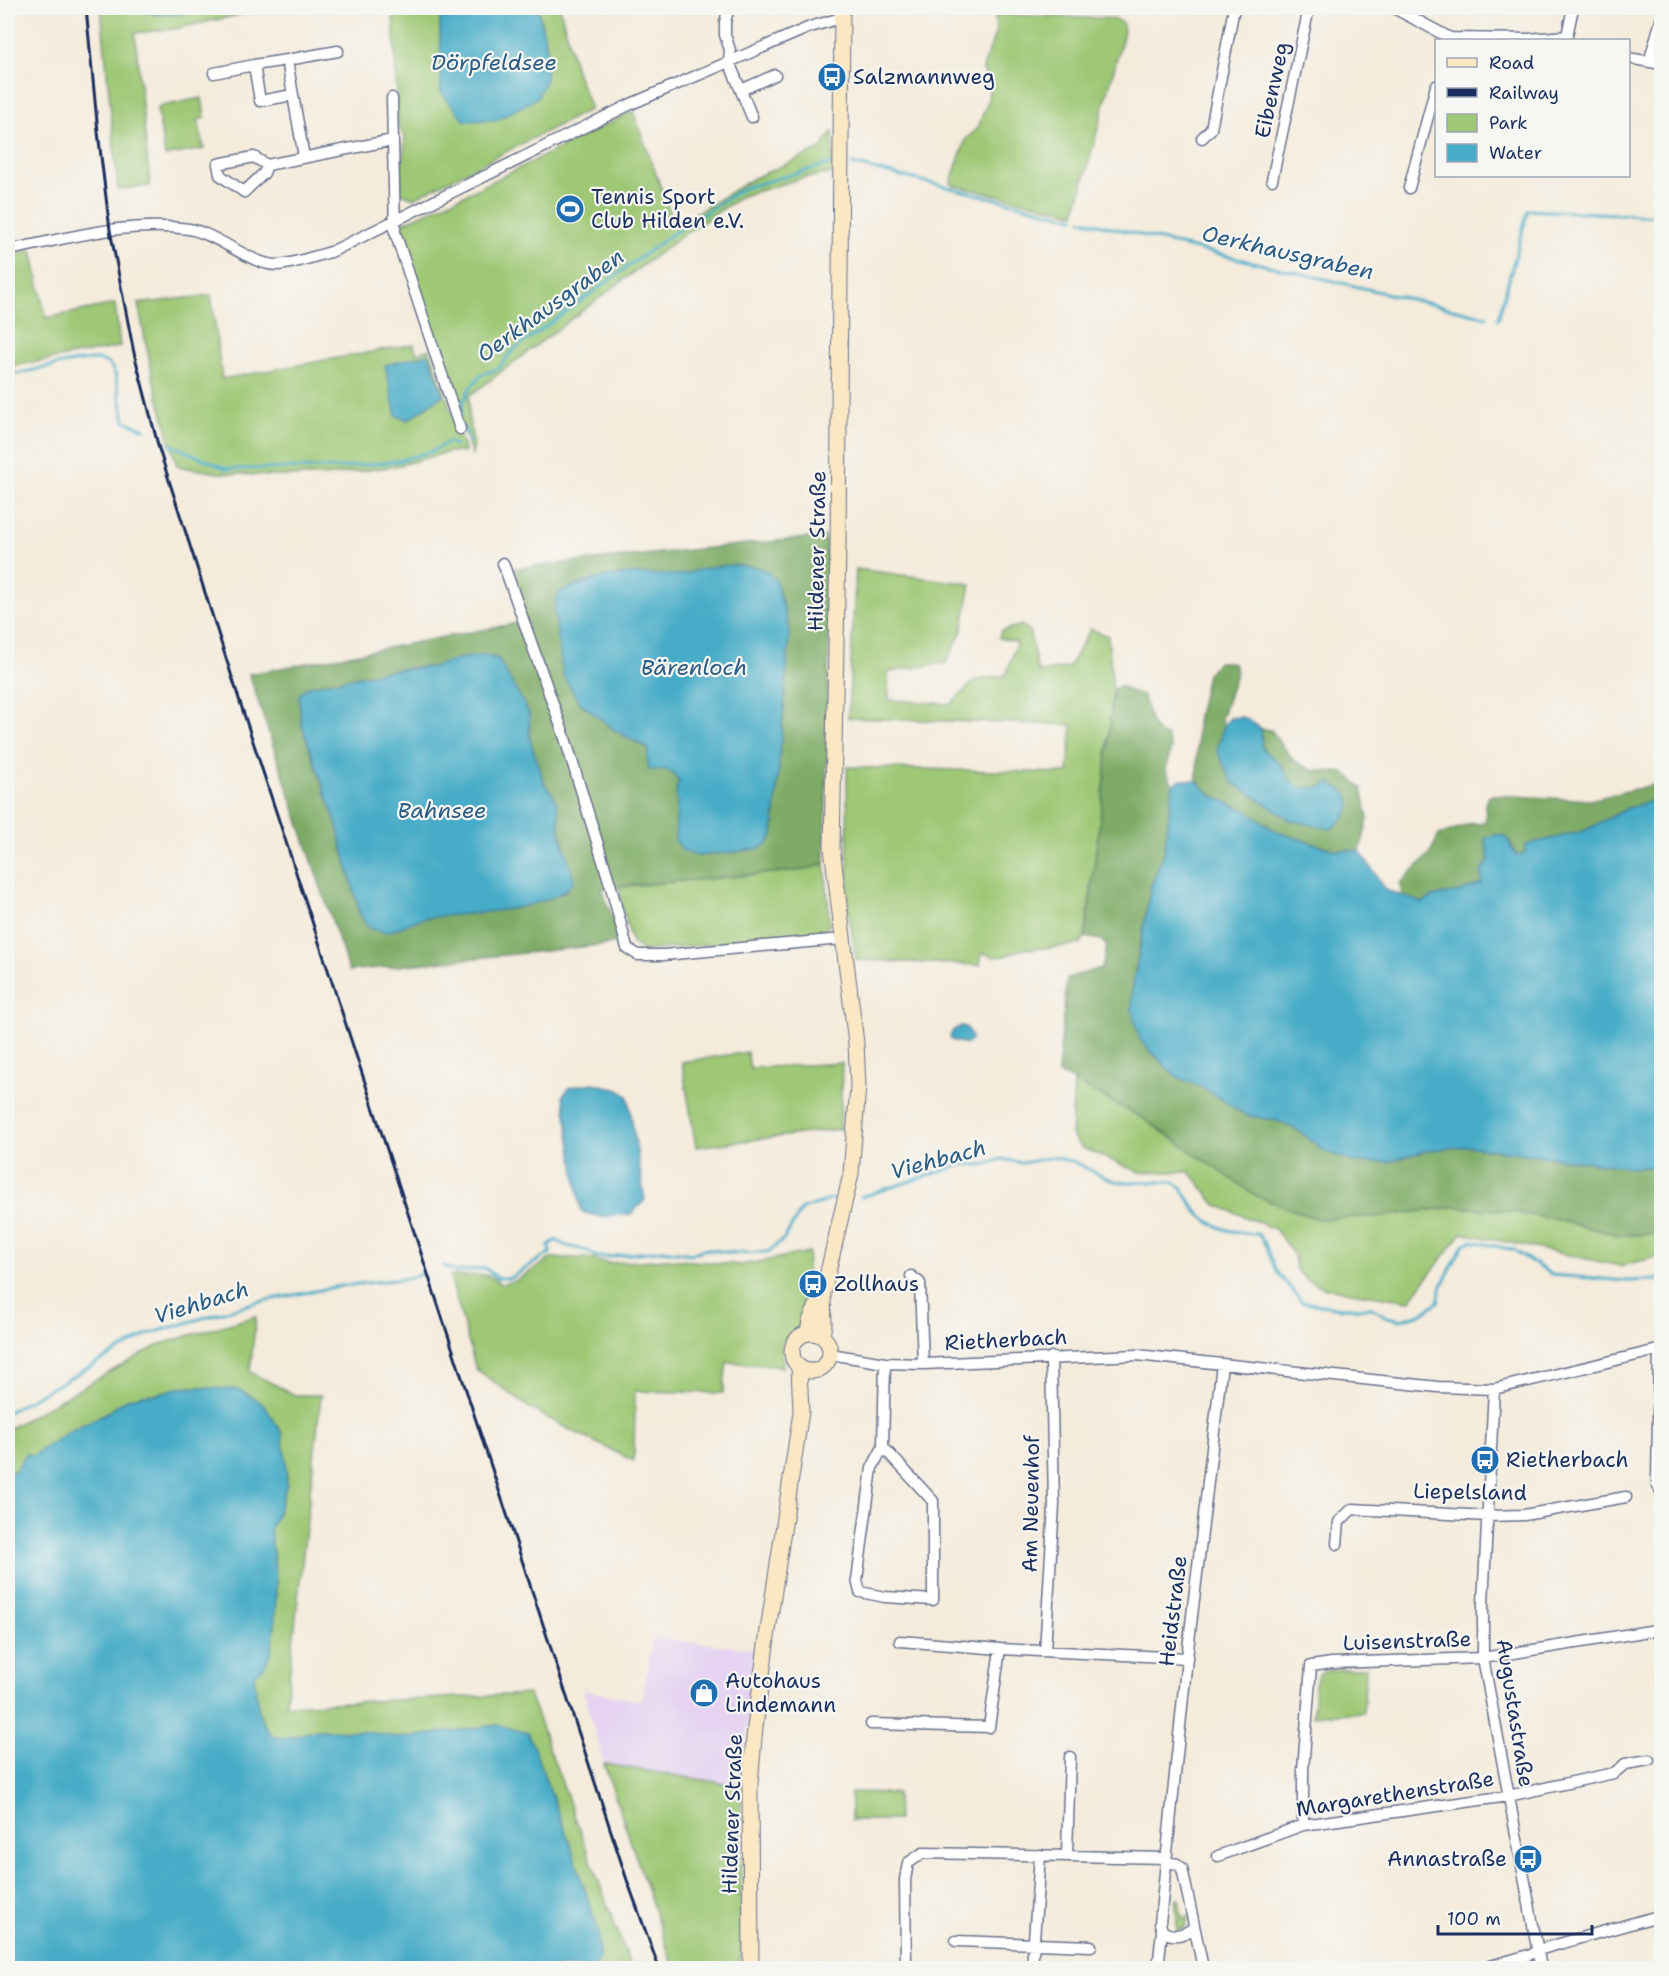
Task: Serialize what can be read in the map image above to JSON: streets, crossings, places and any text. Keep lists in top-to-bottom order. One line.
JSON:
{"streets":{"main road":["Hildener Straße"],"street":["Eibenweg","Rietherbach","Liepelsland","Am Neuenhof","Heidstraße","Luisenstraße","Augustastraße","Margarethenstraße"]},"crossings":[["Hildener Straße","Rietherbach"],["Rietherbach","Am Neuenhof"],["Rietherbach","Heidstraße"],["Rietherbach","Augustastraße"],["Liepelsland","Augustastraße"],["Luisenstraße","Augustastraße"],["Luisenstraße","Margarethenstraße"],["Augustastraße","Margarethenstraße"]],"water":["Dörpfeldsee","Oerkhausgraben","Bärenloch","Bahnsee","Viehbach"],"places":{"bus stop":["Salzmannweg","Zollhaus","Rietherbach","Annastraße"],"sports":["Tennis Sport Club Hilden e.V."],"shop":["Autohaus Lindemann"]},"legend":["Road","Railway","Park","Water"],"scale_bar":"100 m"}
